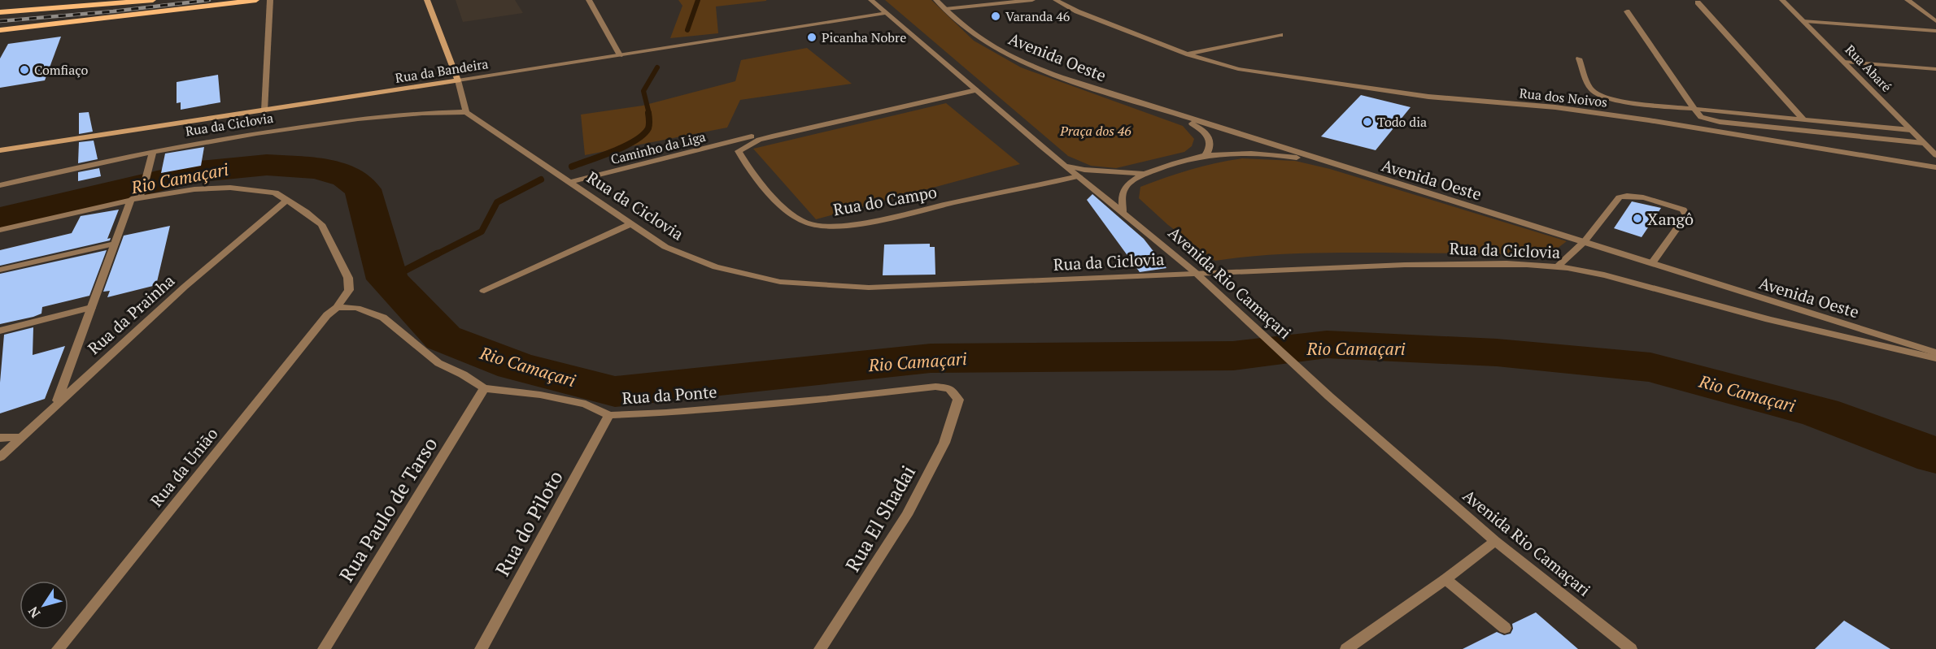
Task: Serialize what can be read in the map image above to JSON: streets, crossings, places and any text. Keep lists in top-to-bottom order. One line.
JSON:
{"streets":{"main road":["Rua da Bandeira"],"street":["Avenida Oeste","Rua Abaré","Rua dos Noivos","Rua da Ciclovia","Caminho da Liga","Rua do Campo","Avenida Rio Camaçari","Rua da Prainha","Rua da Ponte","Rua da União","Rua Paulo de Tarso","Rua El Shadai","Rua do Piloto"]},"crossings":[["Rua da Bandeira","Avenida Rio Camaçari"],["Rua da Ciclovia","Caminho da Liga"],["Rua da Ciclovia","Avenida Rio Camaçari"],["Rua do Campo","Avenida Rio Camaçari"],["Rua da Ponte","Rua da União"],["Rua da Ponte","Rua Paulo de Tarso"],["Rua da Ponte","Rua El Shadai"],["Rua da Ponte","Rua do Piloto"]],"water":["Rio Camaçari"],"parks":["Praça dos 46"],"places":["Varanda 46","Picanha Nobre","Comfiaço","Todo dia","Xangô"],"north":"bottom left"}
